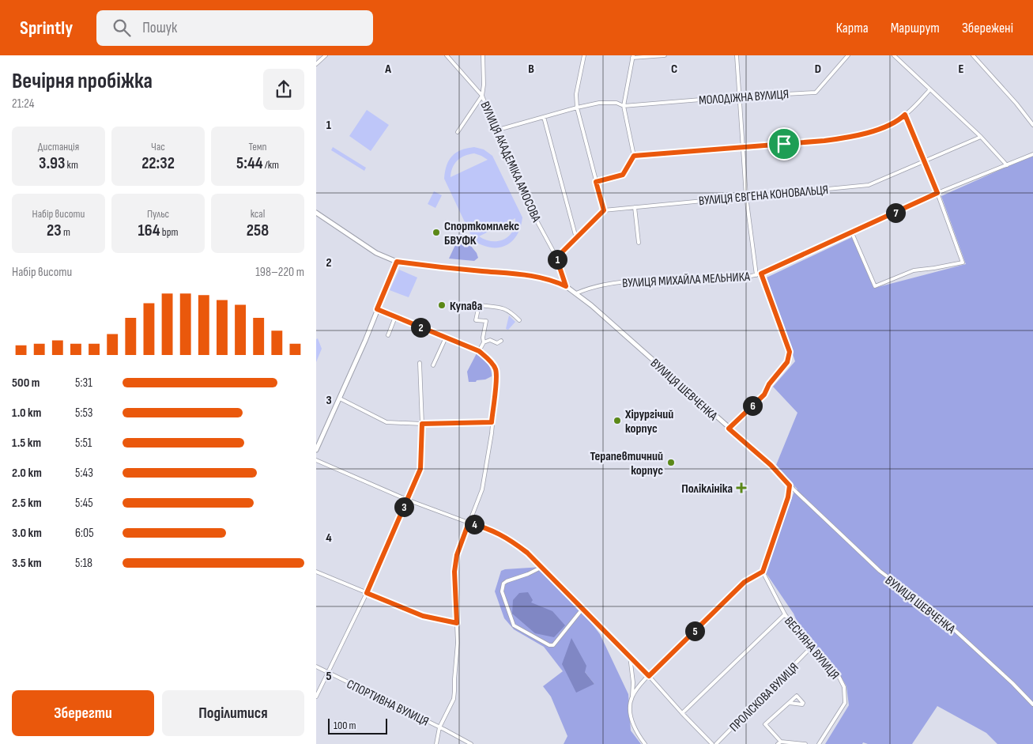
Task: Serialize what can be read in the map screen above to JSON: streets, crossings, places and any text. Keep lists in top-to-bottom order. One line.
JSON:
{"streets":{"street":["МОЛОДІЖНА ВУЛИЦЯ","ВУЛИЦЯ АКАДЕМІКА АМОСОВА","ВУЛИЦЯ ЄВГЕНА КОНОВАЛЬЦЯ","ВУЛИЦЯ МИХАЙЛА МЕЛЬНИКА","ВУЛИЦЯ ШЕВЧЕНКА","ВЕСНЯНА ВУЛИЦЯ","ПРОЛІСКОВА ВУЛИЦЯ","СПОРТИВНА ВУЛИЦЯ"]},"crossings":[["МОЛОДІЖНА ВУЛИЦЯ","ВУЛИЦЯ АКАДЕМІКА АМОСОВА"],["ВУЛИЦЯ АКАДЕМІКА АМОСОВА","ВУЛИЦЯ ШЕВЧЕНКА"],["ВУЛИЦЯ МИХАЙЛА МЕЛЬНИКА","ВУЛИЦЯ ШЕВЧЕНКА"],["ВЕСНЯНА ВУЛИЦЯ","ПРОЛІСКОВА ВУЛИЦЯ"]],"places":{"other":["Спорткомплекс БВУФК","Купава","Хірургічий корпус","Терапевтичний корпус"],"health":["Поліклініка"]},"scale_bar":"100 m","page":{"header":"Sprintly","search":"Пошук","nav":["Карта","Маршрут","Збережені"],"heading":["Вечірня пробіжка","21:24"],"stats":[["Дистанція","3.93 km"],["Час","22:32"],["Темп","5:44 /km"],["Набір висоти","23 m"],["Пульс","164 bpm"],["kcal","258"]],"pins":["7","1","2","6","3","4","5"],"chart":["Набір висоти","198–220 m"],"list":[{"name":"500 m","note":"5:31"},{"name":"1.0 km","note":"5:53"},{"name":"1.5 km","note":"5:51"},{"name":"2.0 km","note":"5:43"},{"name":"2.5 km","note":"5:45"},{"name":"3.0 km","note":"6:05"},{"name":"3.5 km","note":"5:18"}],"buttons":["Зберегти","Поділитися"],"scale":"100 m"},"grid":{"columns":["A","B","C","D","E"],"rows":["1","2","3","4","5"]}}
